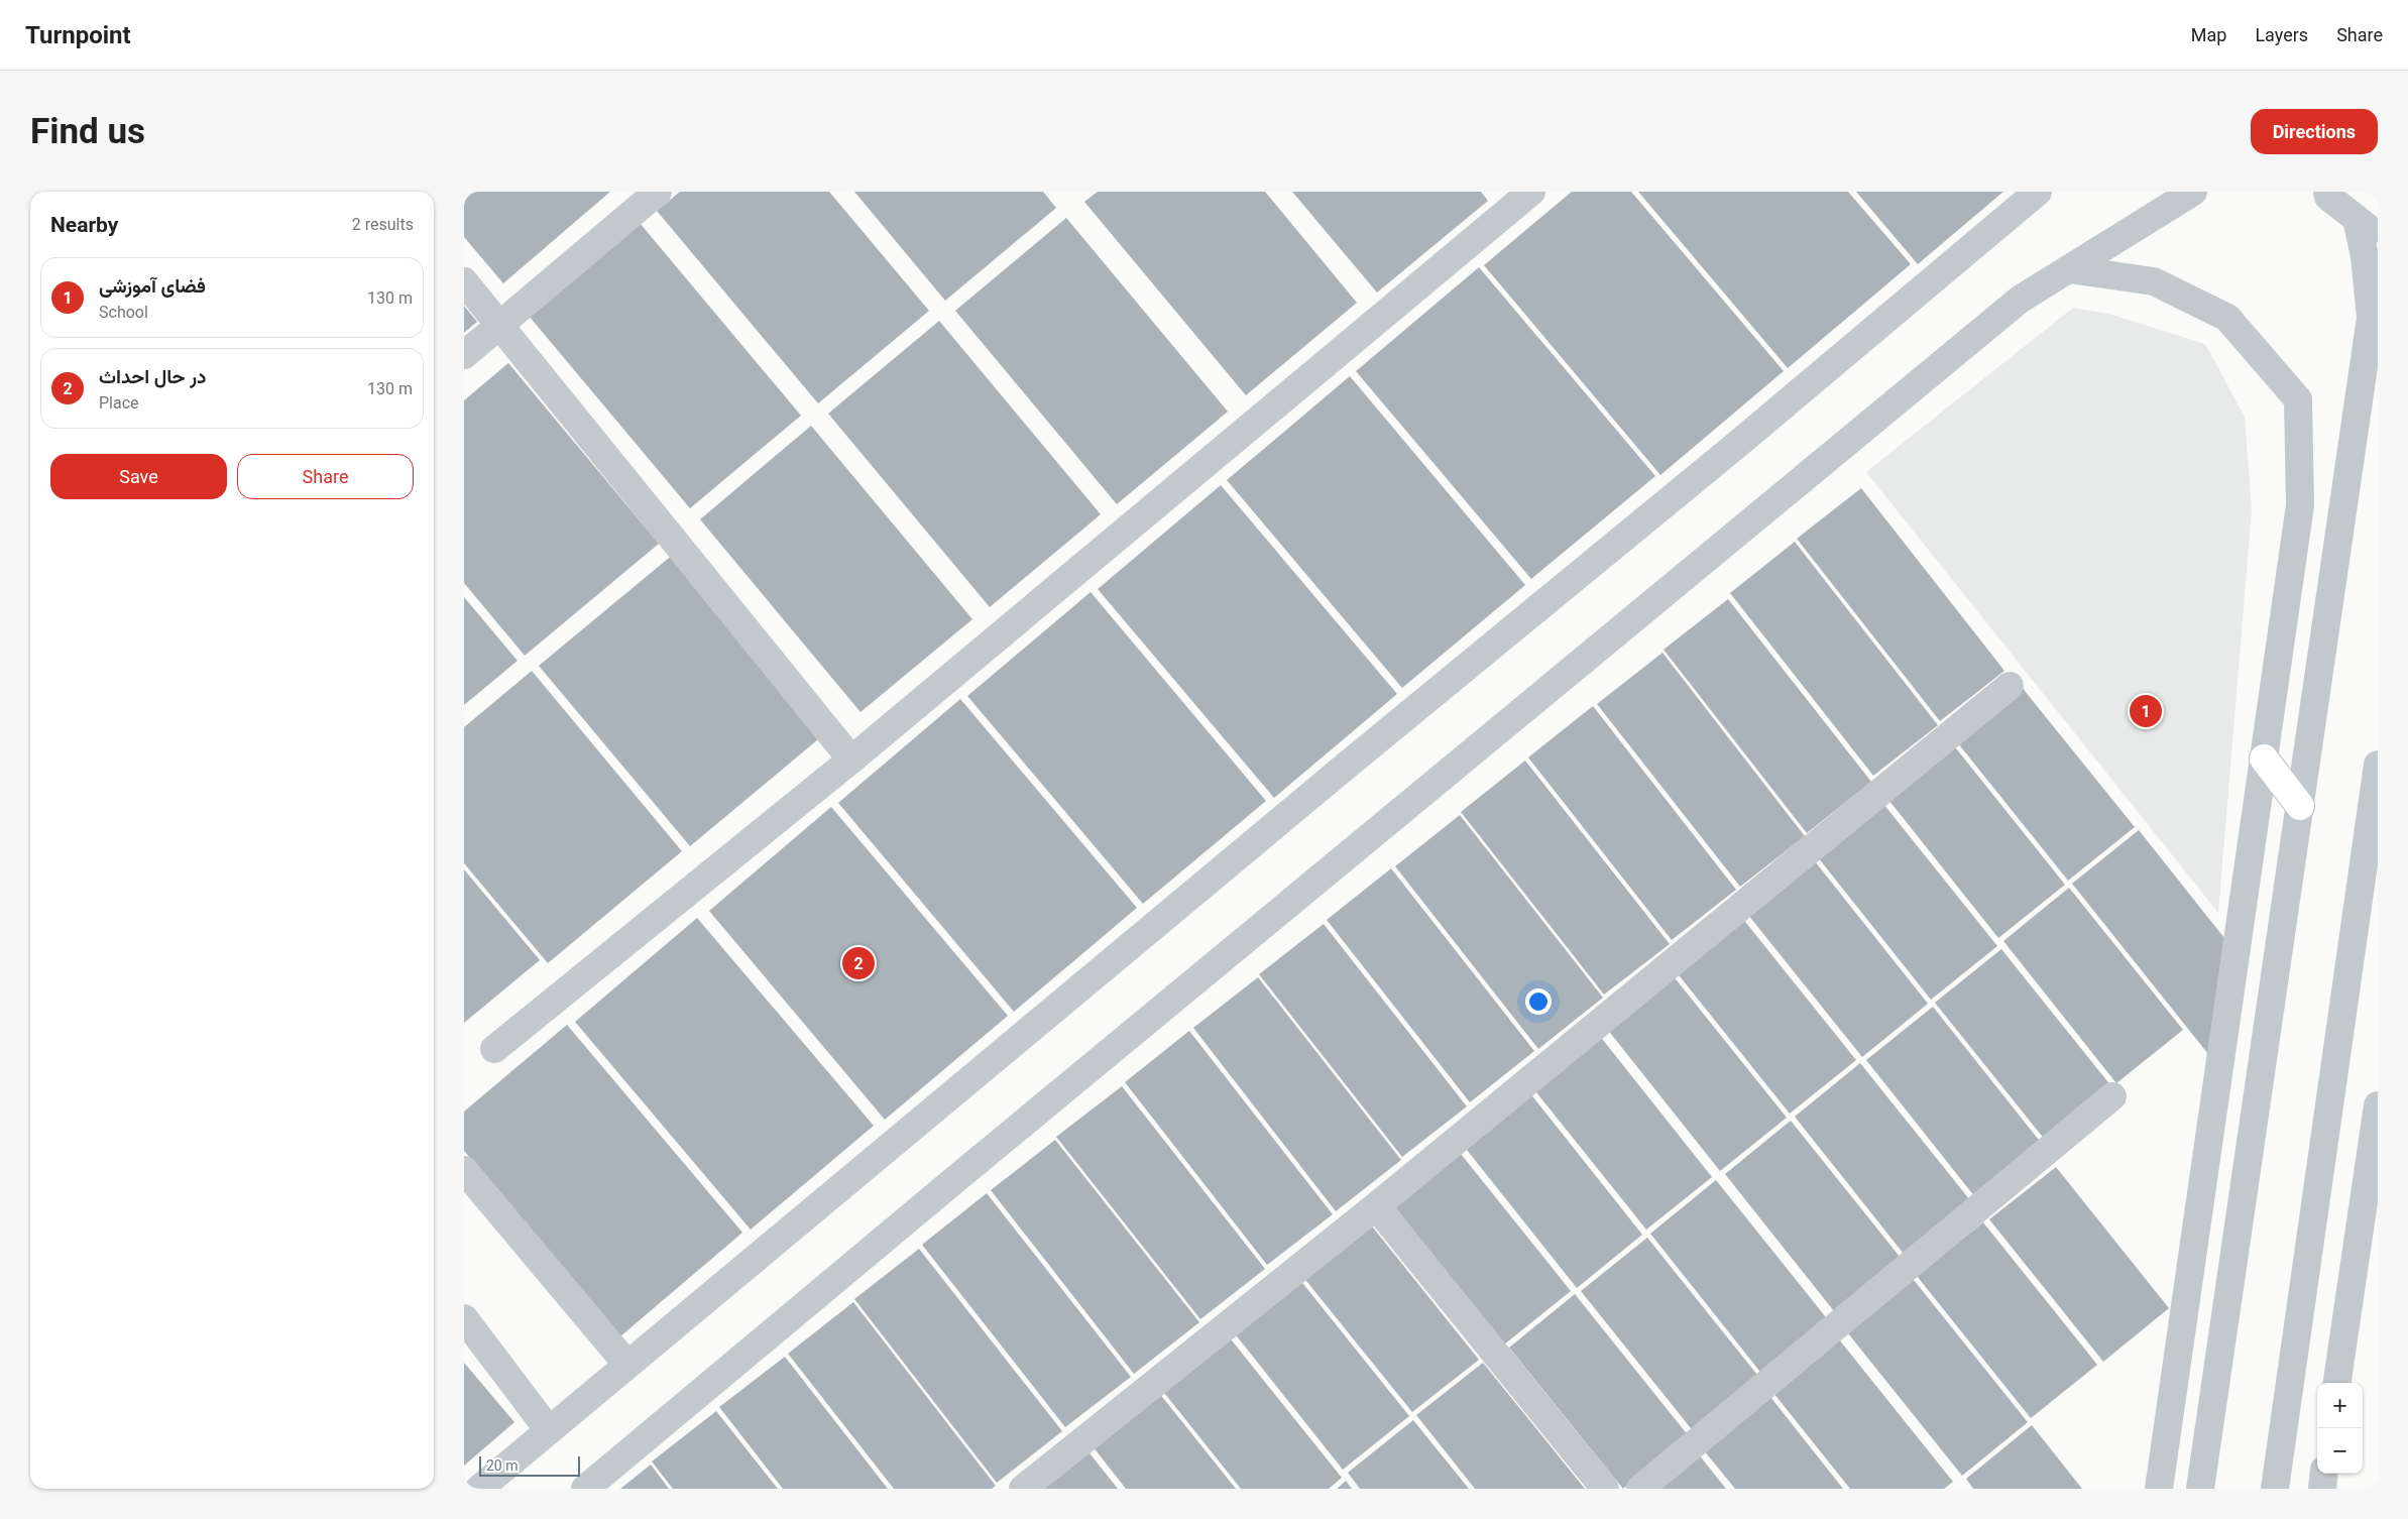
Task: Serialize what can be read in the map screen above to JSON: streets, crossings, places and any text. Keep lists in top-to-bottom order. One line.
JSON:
{"scale_bar":"20 m","page":{"header":"Turnpoint","nav":["Map","Layers","Share"],"buttons":["Directions",["Save","Share"]],"title":"Find us","heading":["Nearby","2 results"],"list":[{"mark":"1","name":"فضای آموزشی","note":"School","value":"130 m"},{"mark":"2","name":"در حال احداث","note":"Place","value":"130 m"}],"pins":["1","2"],"map_buttons":["+","−"],"scale":"20 m"}}
